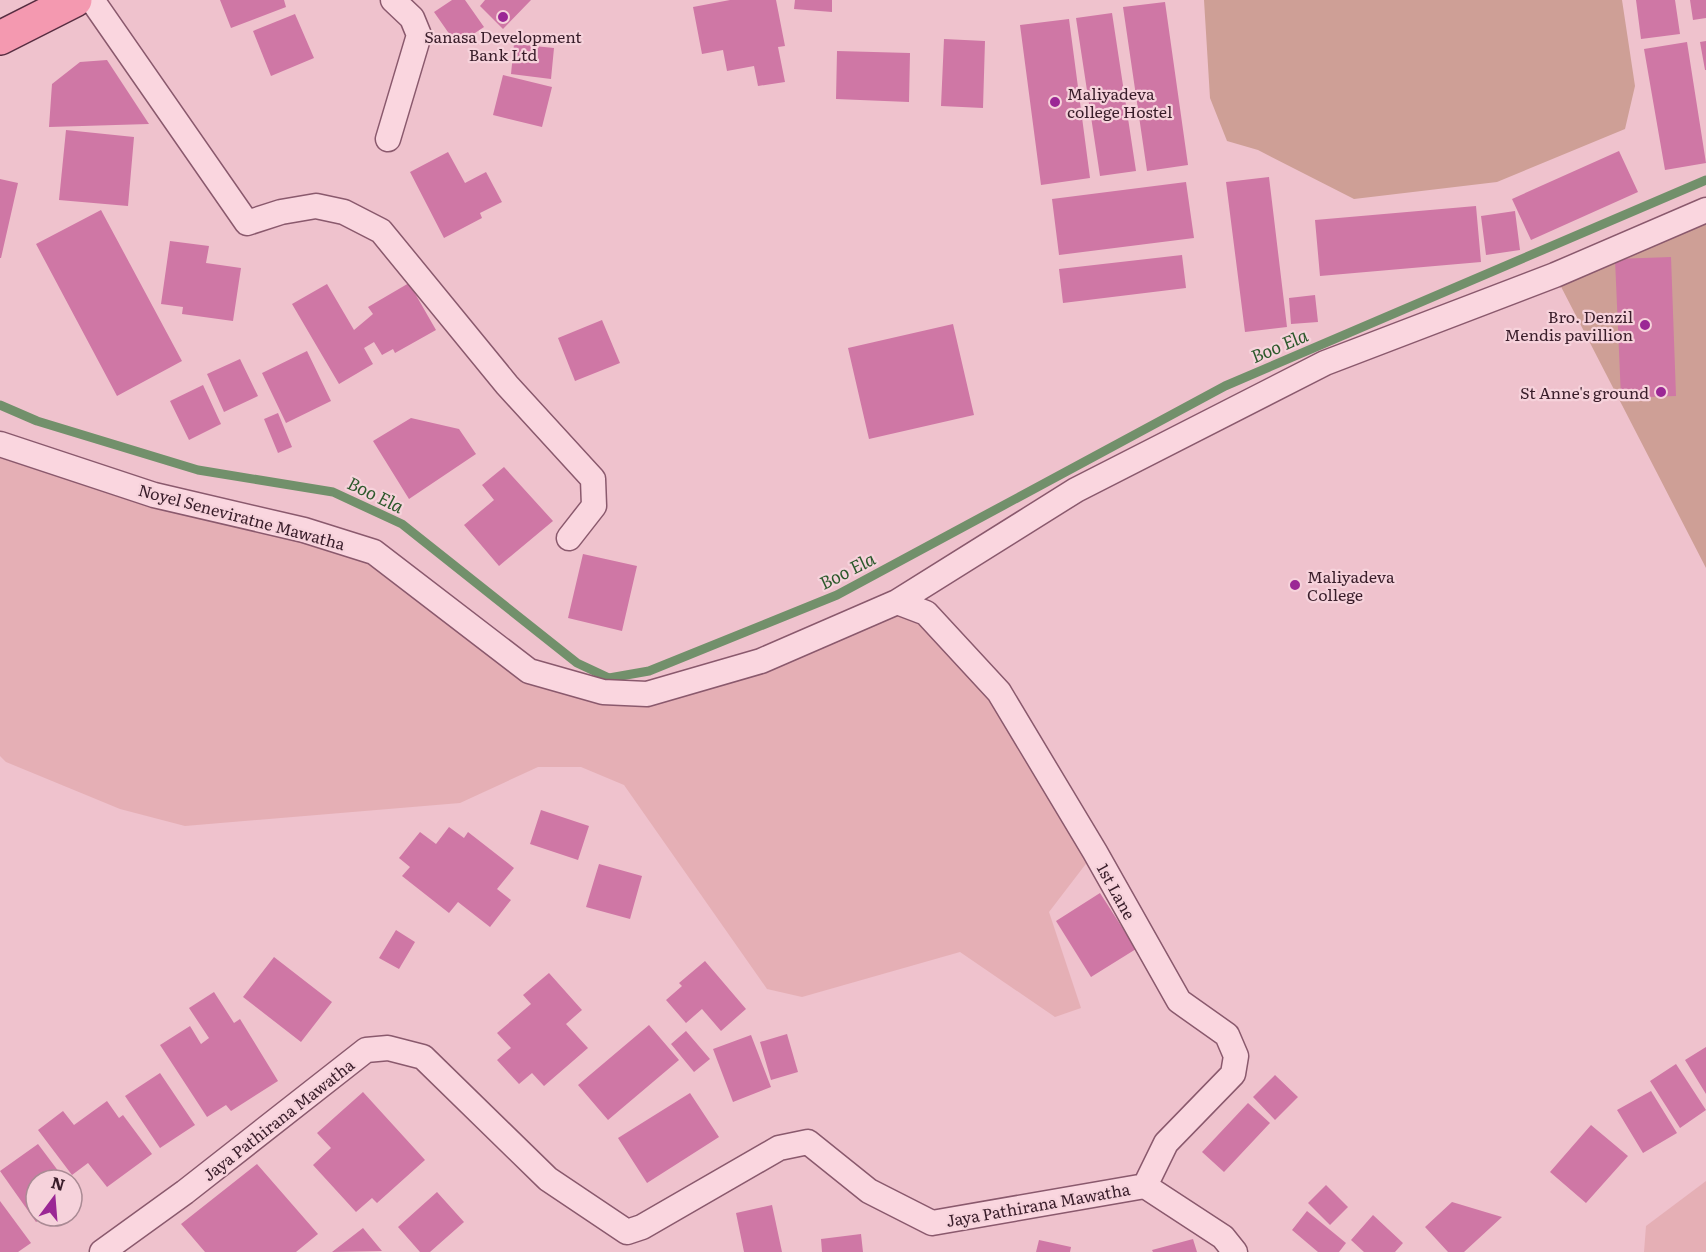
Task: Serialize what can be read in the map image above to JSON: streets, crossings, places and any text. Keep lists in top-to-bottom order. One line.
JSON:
{"streets":{"street":["Noyel Seneviratne Mawatha","1st Lane","Jaya Pathirana Mawatha"]},"crossings":[["Noyel Seneviratne Mawatha","1st Lane"],["1st Lane","Jaya Pathirana Mawatha"]],"water":["Boo Ela"],"places":["Sanasa Development Bank Ltd","Maliyadeva college Hostel","Bro. Denzil Mendis pavillion","St Anne's ground","Maliyadeva College"],"north":"top"}
